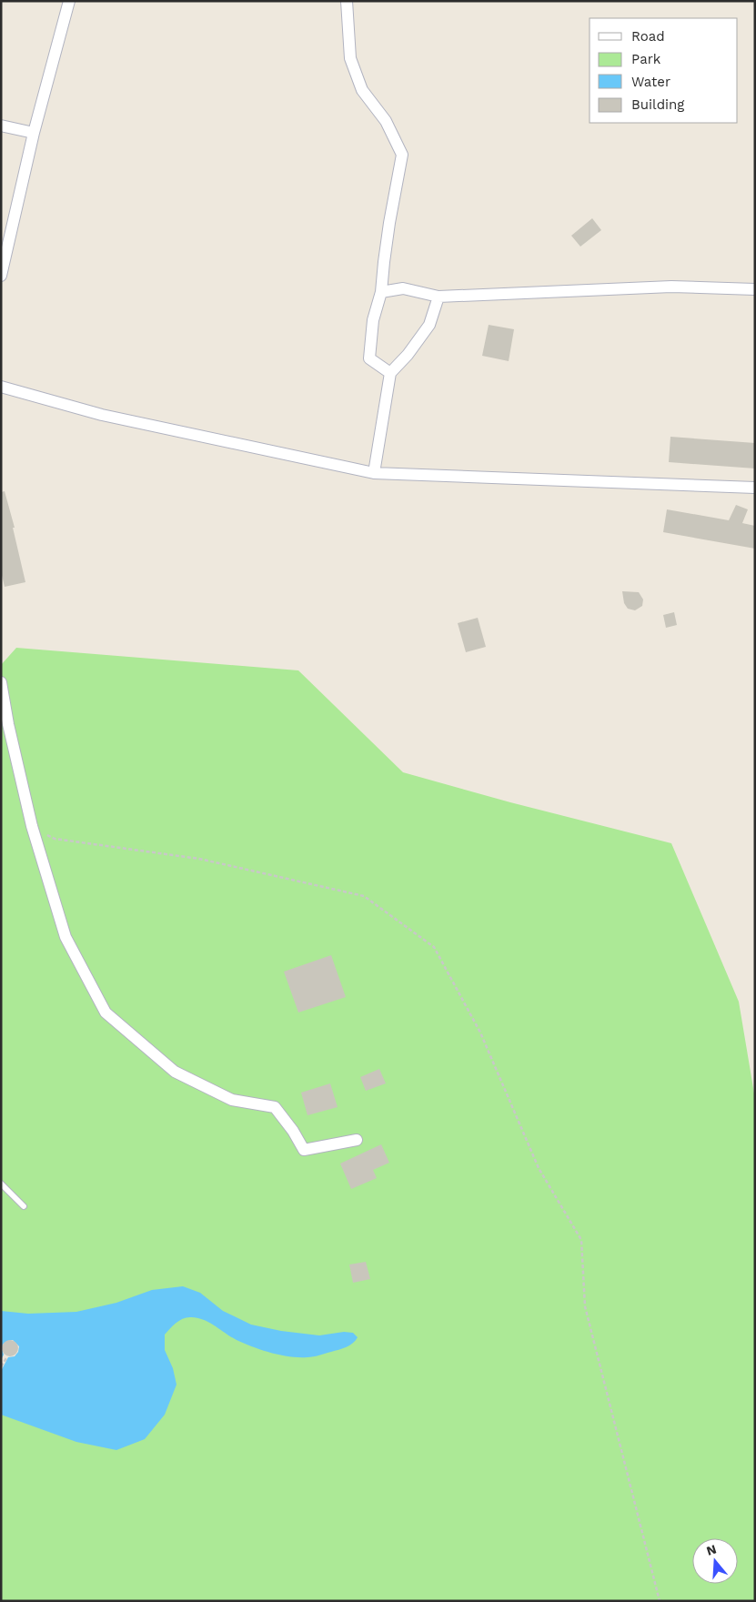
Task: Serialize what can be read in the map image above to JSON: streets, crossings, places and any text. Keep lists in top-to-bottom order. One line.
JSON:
{"legend":["Road","Park","Water","Building"],"north":"top"}
